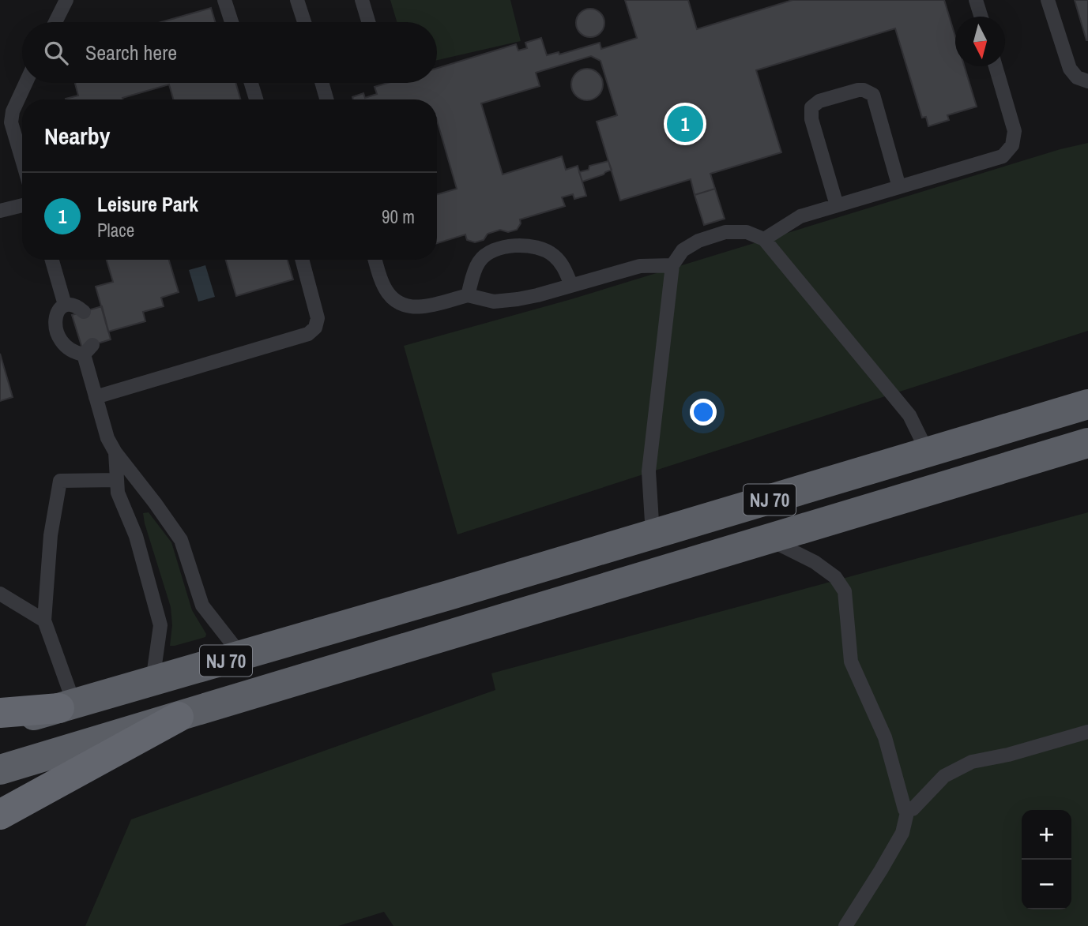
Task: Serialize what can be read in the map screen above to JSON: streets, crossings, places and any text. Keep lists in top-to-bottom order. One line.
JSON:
{"streets":{"highway":["NJ 70"]},"north":"bottom","page":{"search":"Search here","heading":"Nearby","pins":"1","list":[{"mark":"1","name":"Leisure Park","note":"Place","value":"90 m"}],"map_buttons":["+","−"]}}
